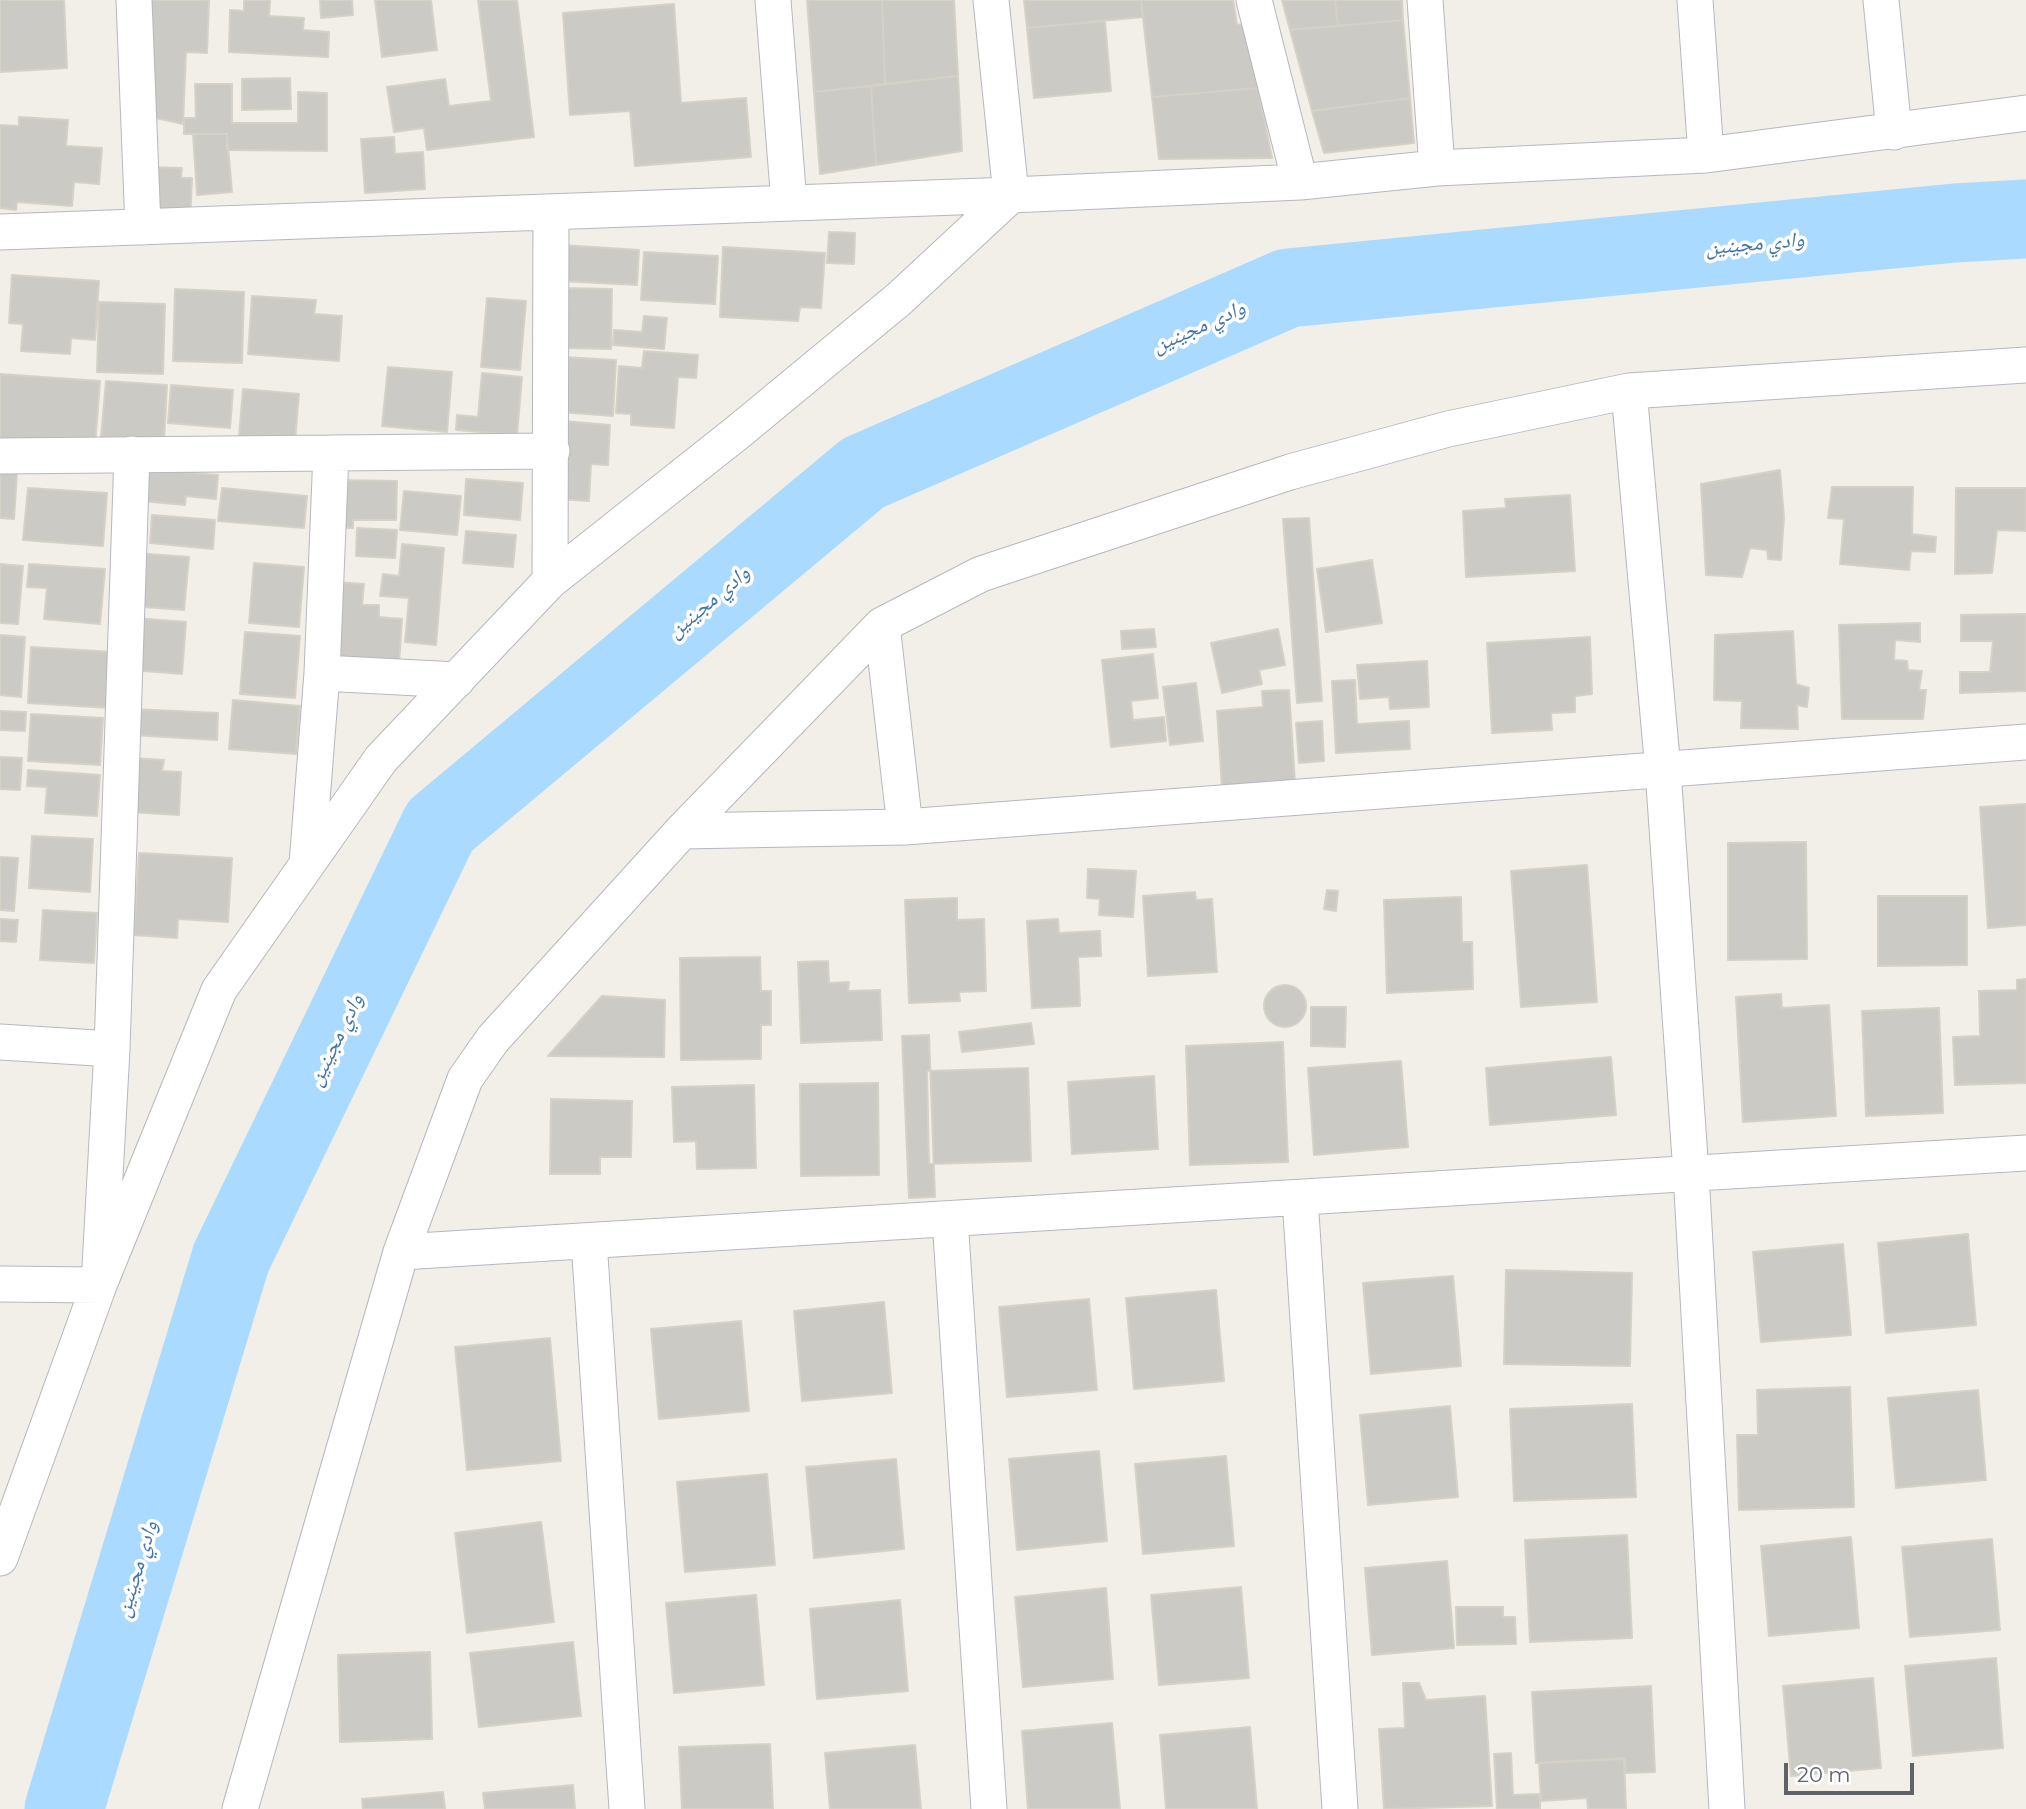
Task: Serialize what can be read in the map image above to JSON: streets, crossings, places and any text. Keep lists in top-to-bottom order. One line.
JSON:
{"water":["وادي مجينين"],"scale_bar":"20 m"}
